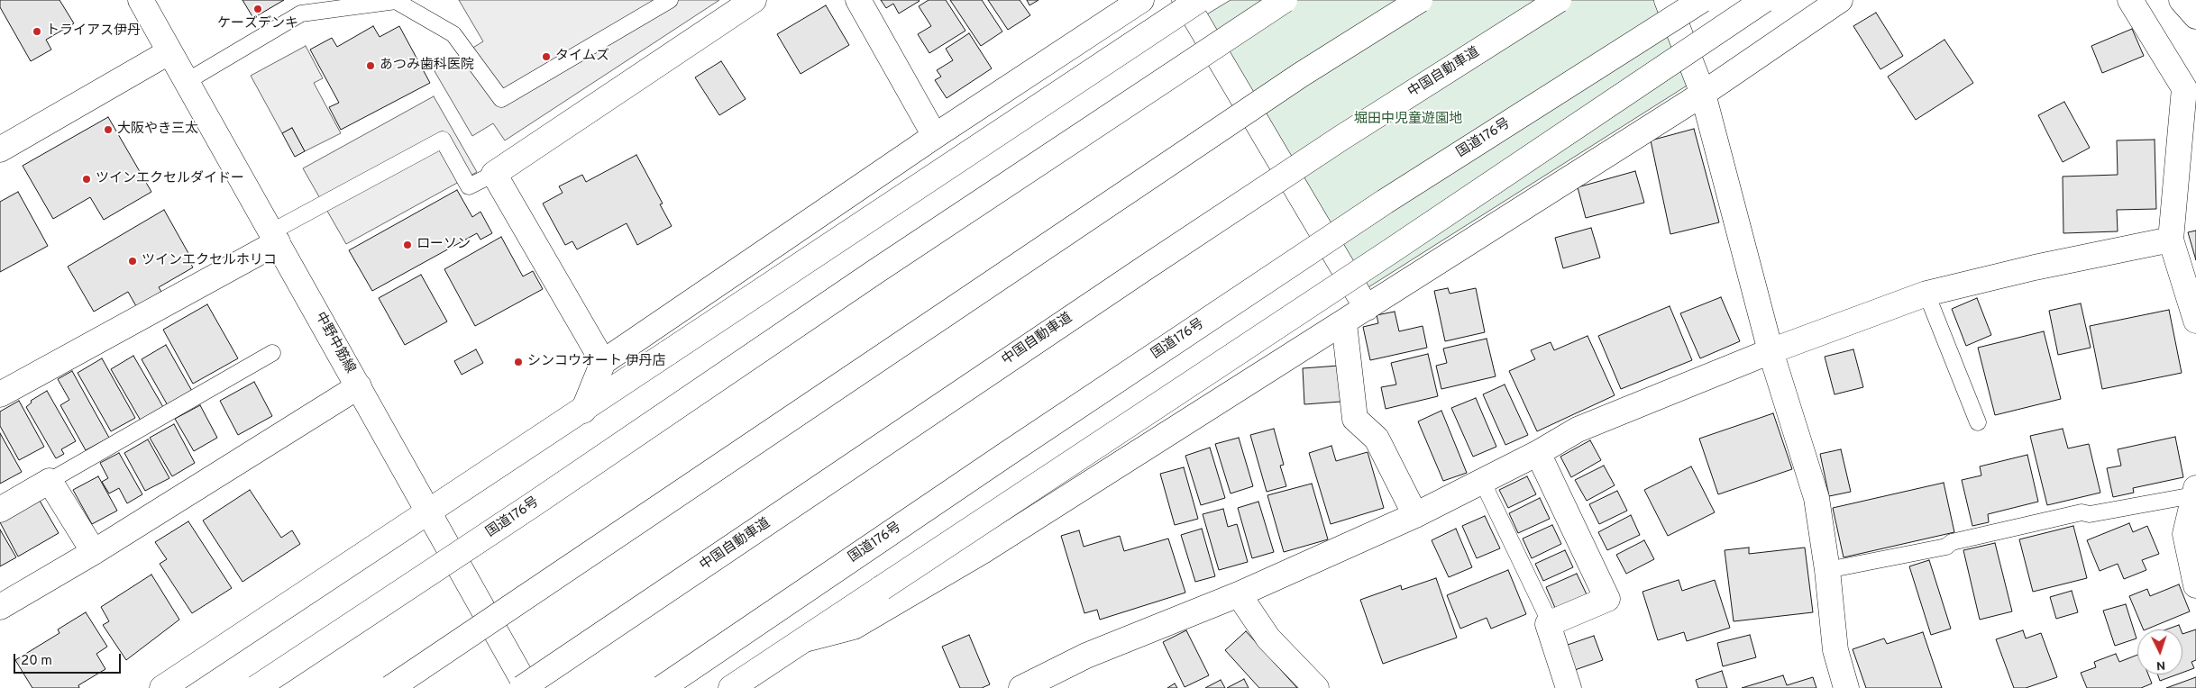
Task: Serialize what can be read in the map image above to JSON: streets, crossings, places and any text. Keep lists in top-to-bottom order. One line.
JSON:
{"streets":{"main road":["中国自動車道","国道176号","中野中筋線"]},"parks":["堀田中児童遊園地"],"places":["ケーズデンキ","トライアス伊丹","タイムズ","あつみ歯科医院","大阪やき三太","ツインエクセルダイドー","ローソン","ツインエクセルホリコ","シンコウオート 伊丹店"],"scale_bar":"20 m","north":"bottom"}
